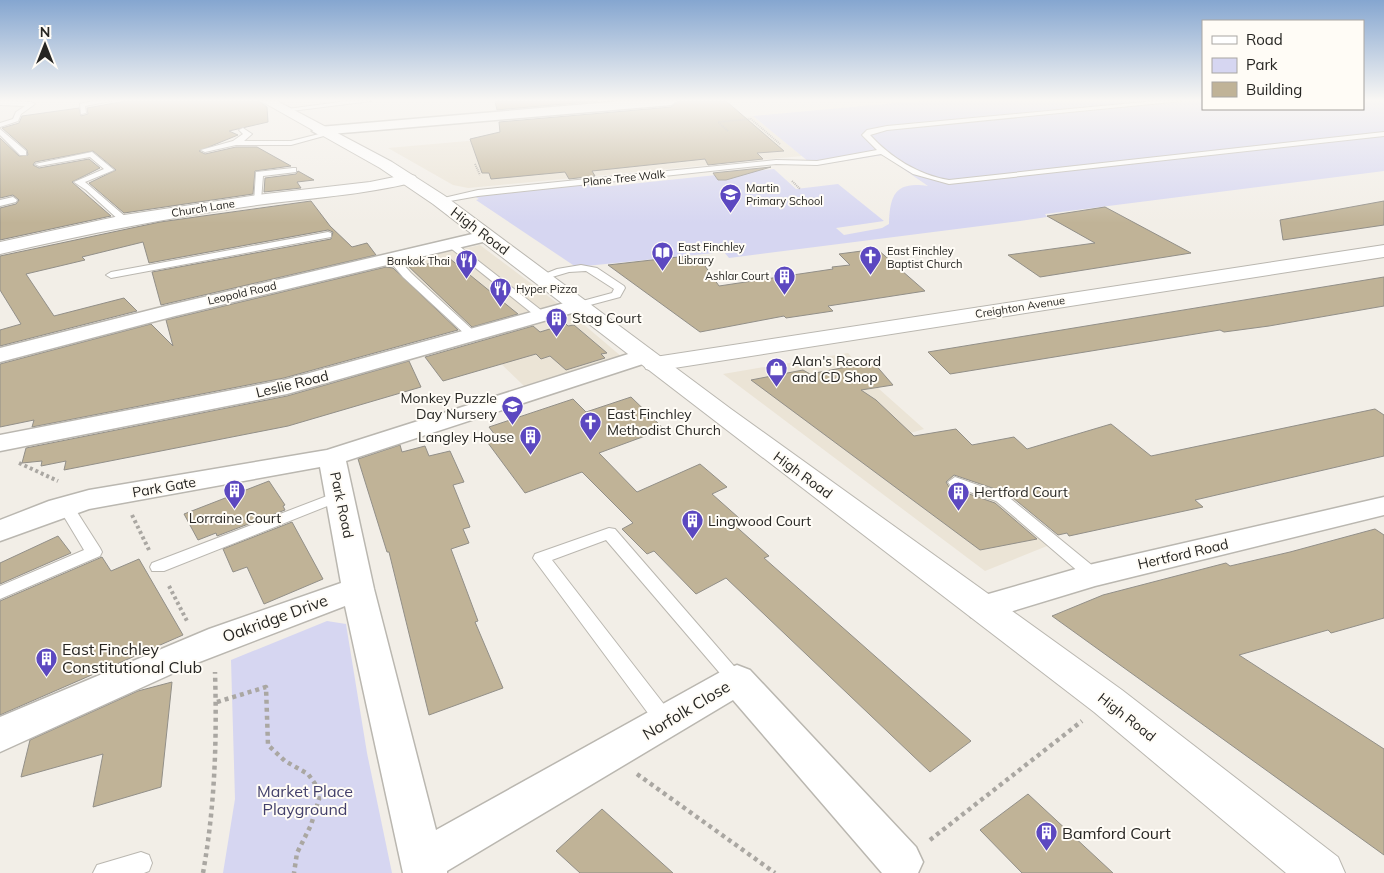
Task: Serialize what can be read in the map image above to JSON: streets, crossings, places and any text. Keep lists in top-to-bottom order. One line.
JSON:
{"streets":{"main road":["Church Lane","High Road","Creighton Avenue"],"street":["Leopold Road","Leslie Road","Park Gate","Park Road","Hertford Road","Oakridge Drive","Norfolk Close"],"lane":["Plane Tree Walk"]},"crossings":[["Plane Tree Walk","High Road"],["Church Lane","High Road"],["High Road","Leopold Road"],["High Road","Creighton Avenue"],["High Road","Leslie Road"],["High Road","Park Road"],["High Road","Hertford Road"],["Creighton Avenue","Park Road"],["Park Gate","Park Road"],["Park Road","Oakridge Drive"],["Park Road","Norfolk Close"]],"parks":["Market Place Playground"],"places":{"school or university":["Martin Primary School","Monkey Puzzle Day Nursery"],"library":["East Finchley Library"],"church":["East Finchley Baptist Church","East Finchley Methodist Church"],"restaurant":["Bankok Thai","Hyper Pizza"],"building":["Ashlar Court","Stag Court","Langley House","Lorraine Court","Hertford Court","Lingwood Court","East Finchley Constitutional Club","Bamford Court"],"shop":["Alan's Record and CD Shop"]},"legend":["Road","Park","Building"],"north":"top"}
